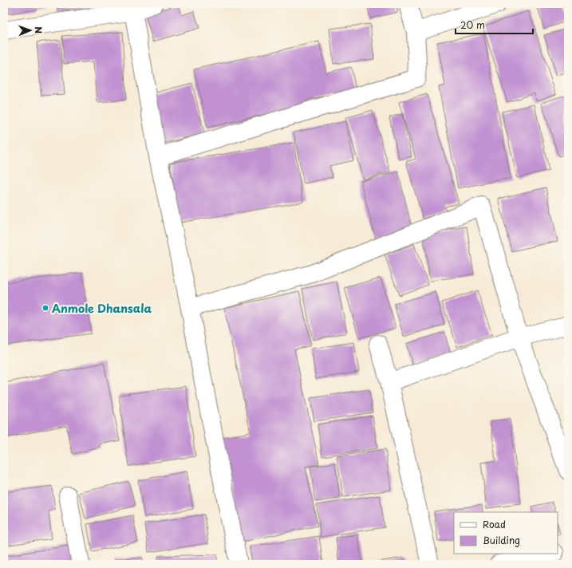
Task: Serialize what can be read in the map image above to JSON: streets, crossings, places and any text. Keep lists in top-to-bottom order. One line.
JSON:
{"places":["Anmole Dhansala"],"legend":["Road","Building"],"scale_bar":"20 m","north":"right"}
